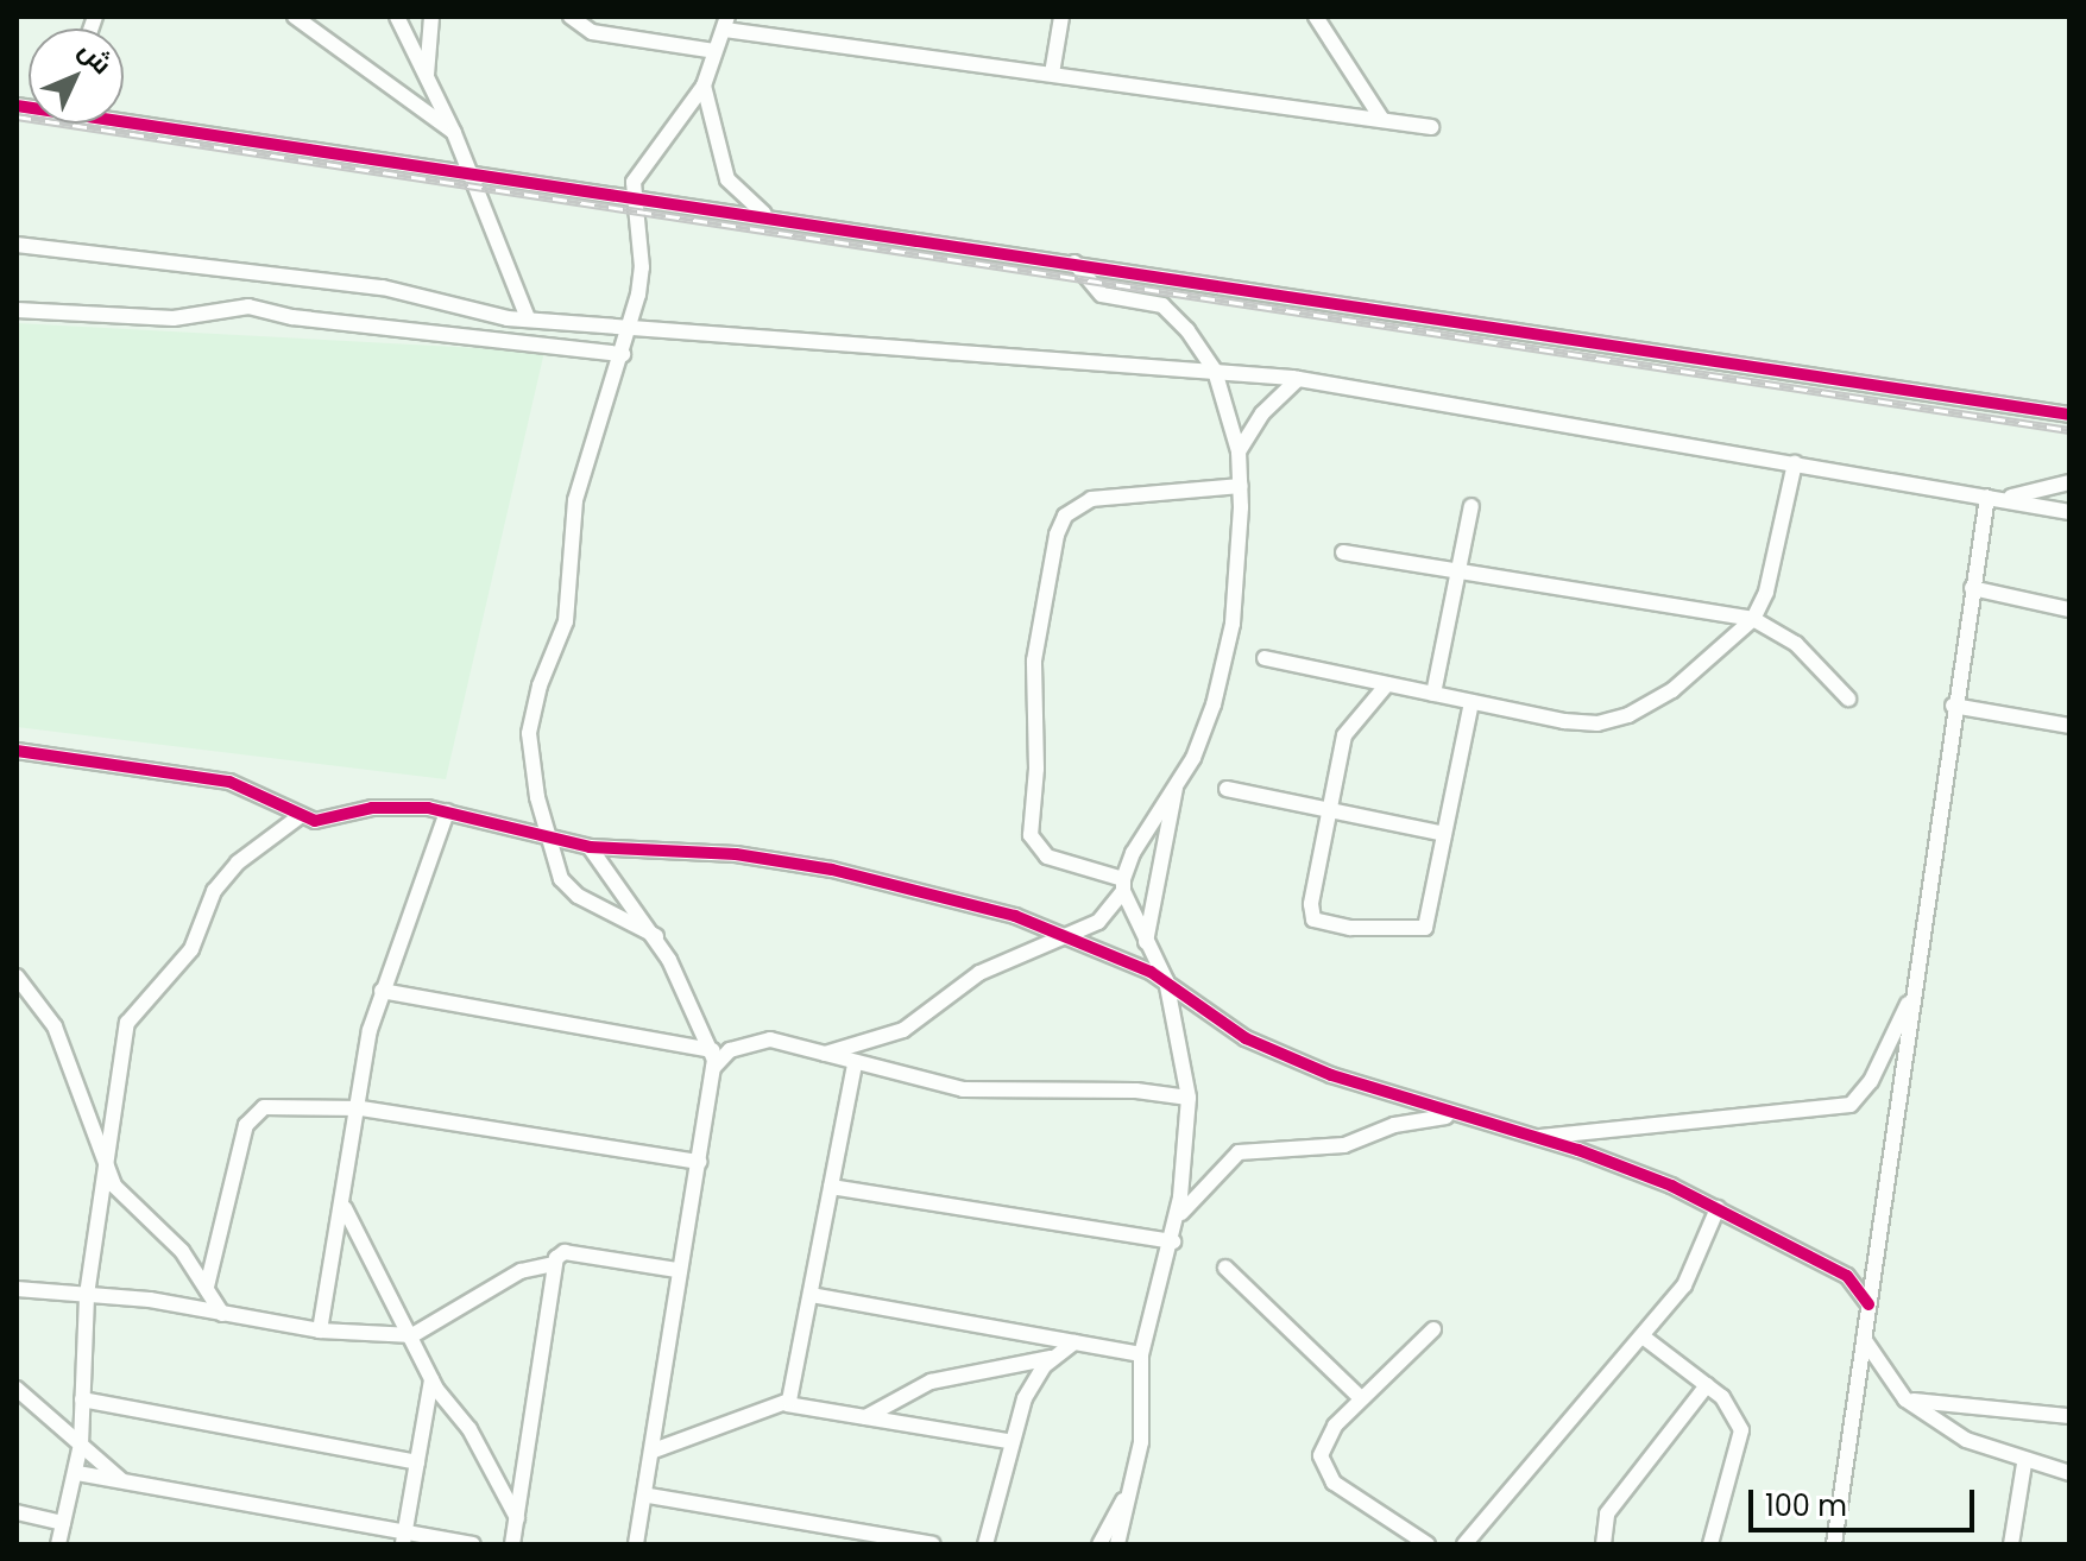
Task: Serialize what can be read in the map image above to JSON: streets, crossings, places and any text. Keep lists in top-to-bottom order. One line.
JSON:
{"scale_bar":"100 m","north":"top right"}
